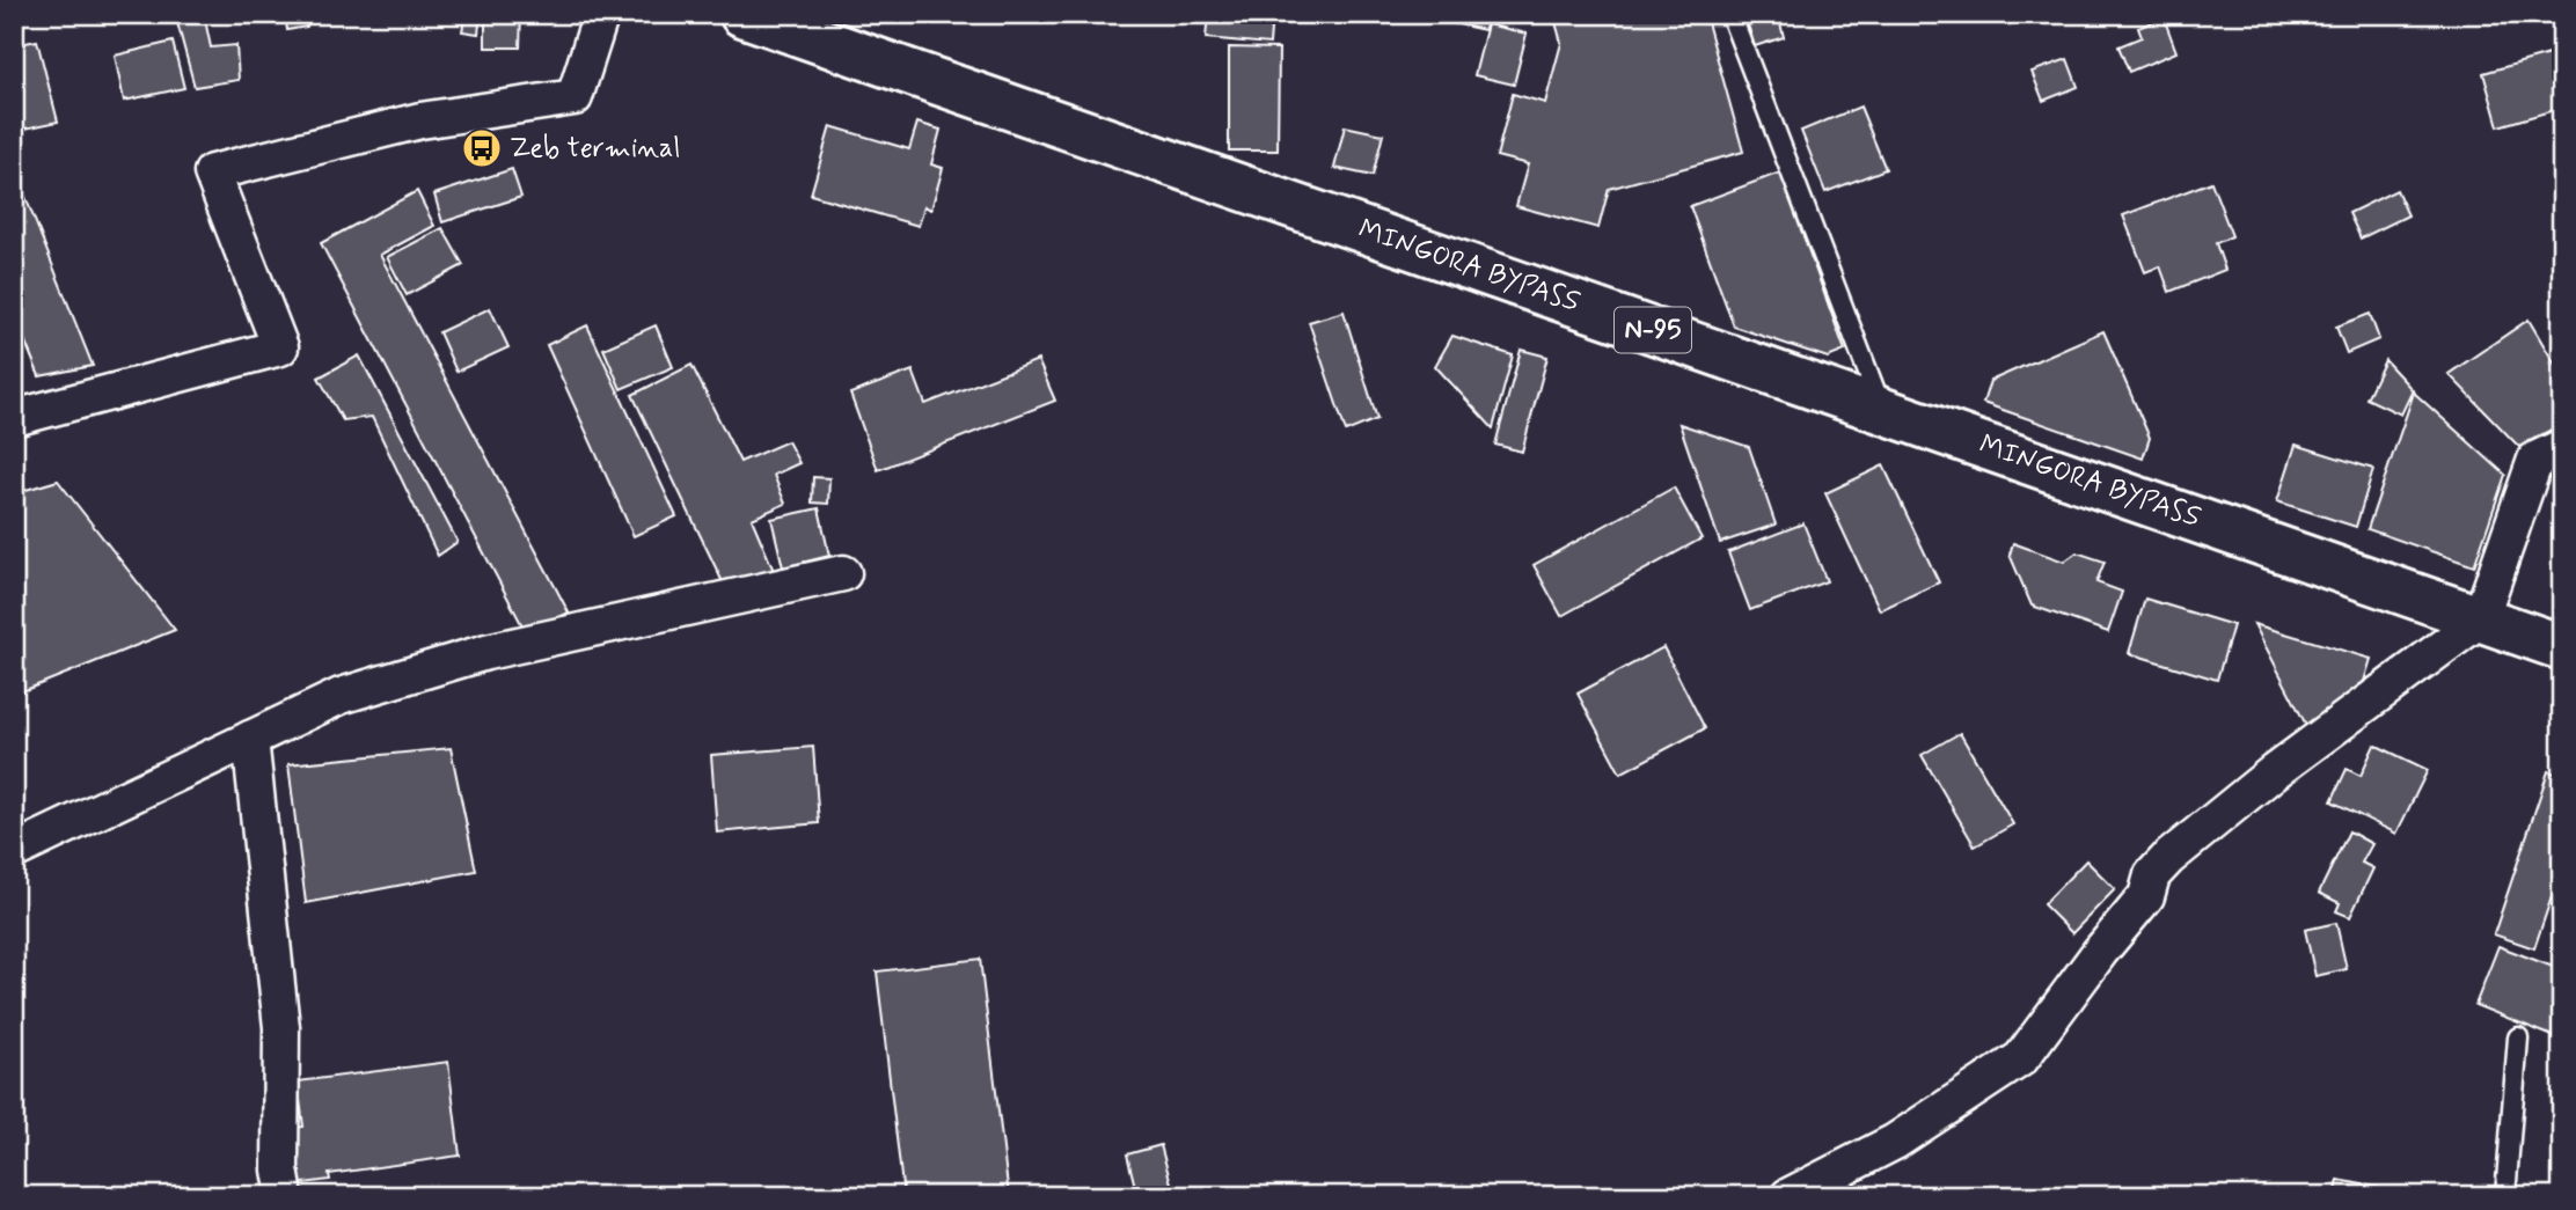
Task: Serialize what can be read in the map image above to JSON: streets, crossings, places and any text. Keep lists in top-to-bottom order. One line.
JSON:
{"streets":{"highway":["MINGORA BYPASS","N-95"]},"places":{"bus stop":["Zeb terminal"]}}
